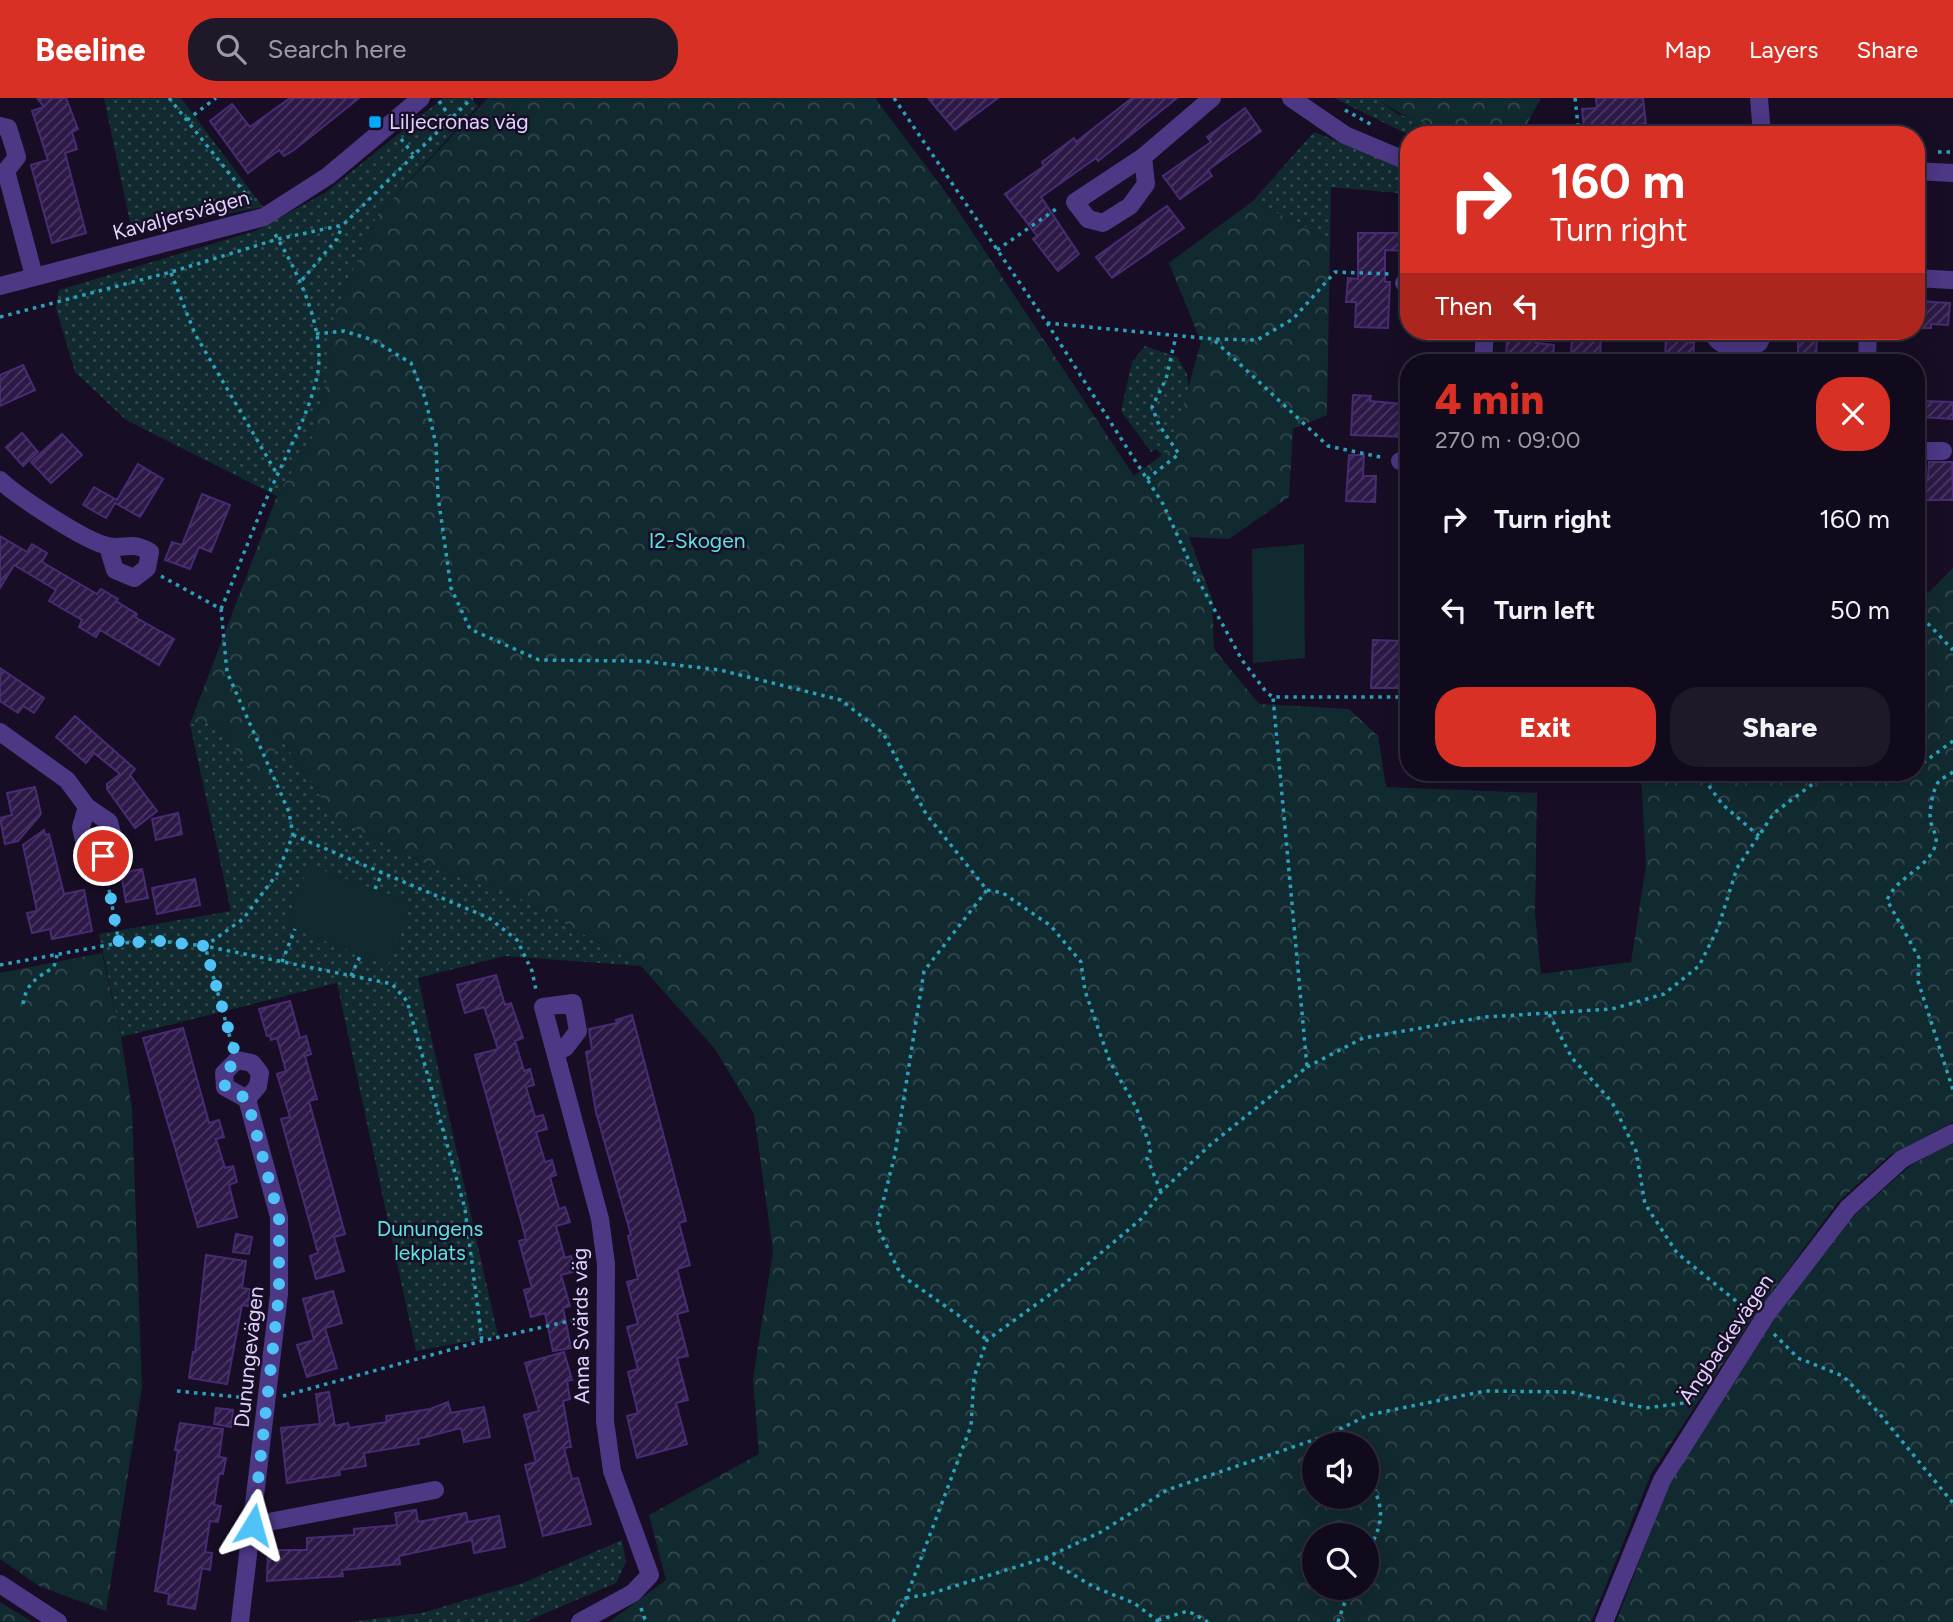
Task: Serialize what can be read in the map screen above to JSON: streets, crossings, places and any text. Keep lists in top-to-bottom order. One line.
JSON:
{"streets":{"street":["Kavaljersvägen","Anna Svärds väg","Ängbackevägen","Dunungevägen"]},"parks":["I2-Skogen","Dunungens lekplats"],"places":{"transit":["Liljecronas väg"]},"page":{"header":"Beeline","search":"Search here","nav":["Map","Layers","Share"],"turn":["160 m","Turn right"],"then":"Then","heading":["4 min","270 m · 09:00"],"list":[{"name":"Turn right","value":"160 m"},{"name":"Turn left","value":"50 m"}],"buttons":["Exit","Share"]}}
